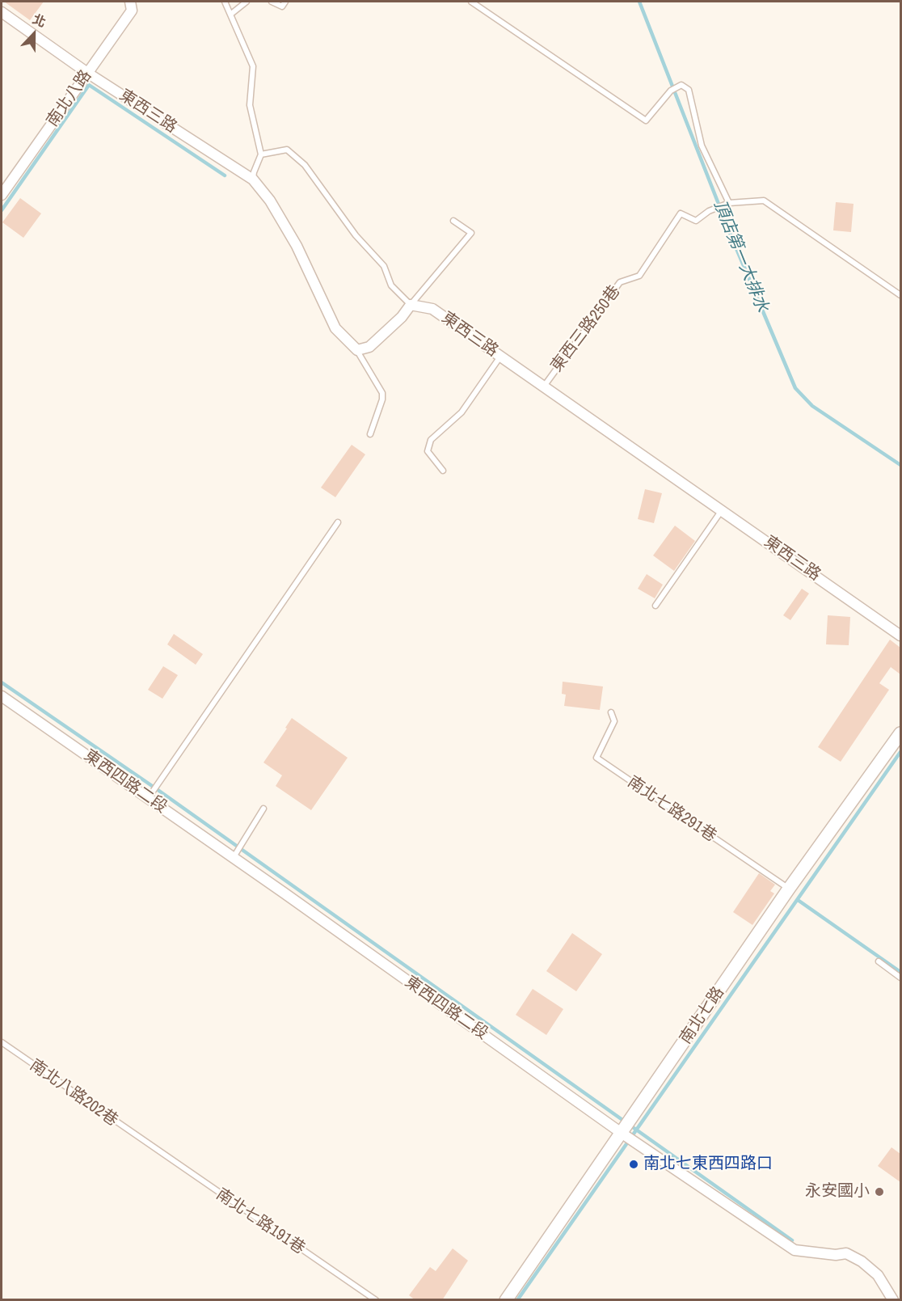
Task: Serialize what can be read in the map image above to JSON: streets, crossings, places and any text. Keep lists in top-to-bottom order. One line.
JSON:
{"streets":{"street":["南北八路","東西三路","東西四路二段","南北七路"],"lane":["東西三路250巷","南北七路291巷","南北八路202巷","南北七路191巷"]},"crossings":[["南北八路","東西三路"],["東西三路","東西三路250巷"],["東西四路二段","南北七路"],["南北七路291巷","南北七路"],["南北八路202巷","南北七路191巷"]],"water":["頂店第一大排水"],"places":["南北七東西四路口","永安國小"],"north":"top"}
